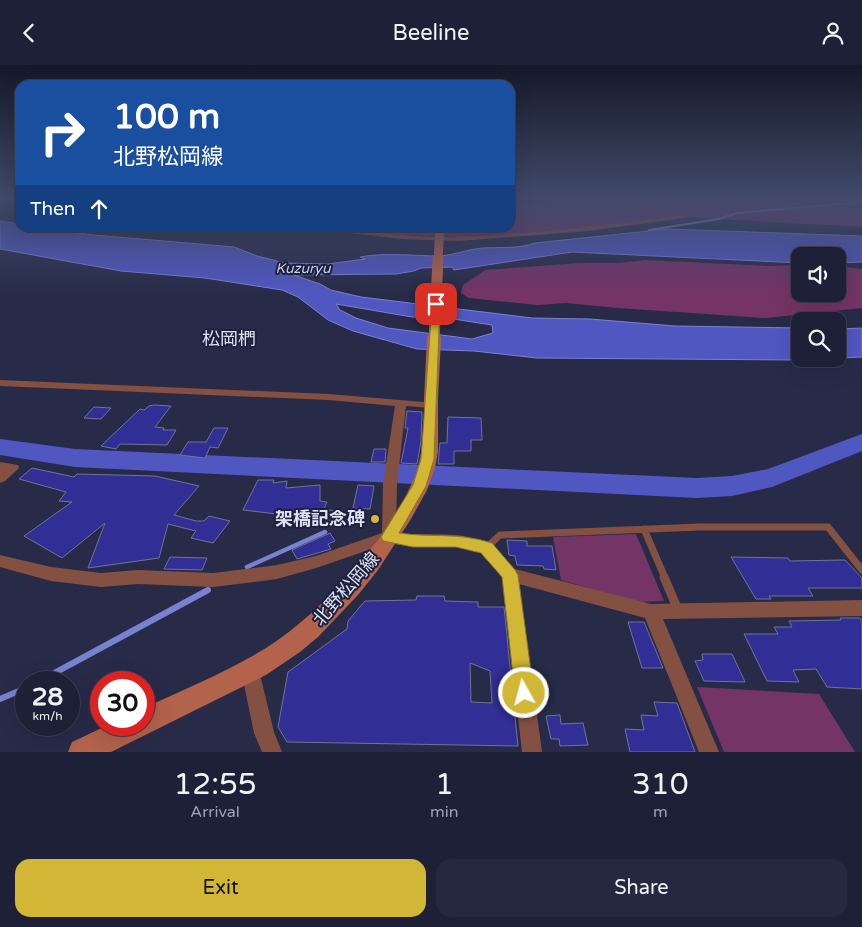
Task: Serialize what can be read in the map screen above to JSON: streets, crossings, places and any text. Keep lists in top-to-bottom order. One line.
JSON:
{"streets":{"main road":["北野松岡線"]},"districts":["松岡椚"],"water":["Kuzuryu"],"places":["架橋記念碑"],"page":{"header":"Beeline","turn":["100 m","北野松岡線"],"then":"Then","speed":"28 km/h","limit":"30","eta":["12:55","Arrival","1","min","310","m"],"buttons":["Exit","Share"]}}
